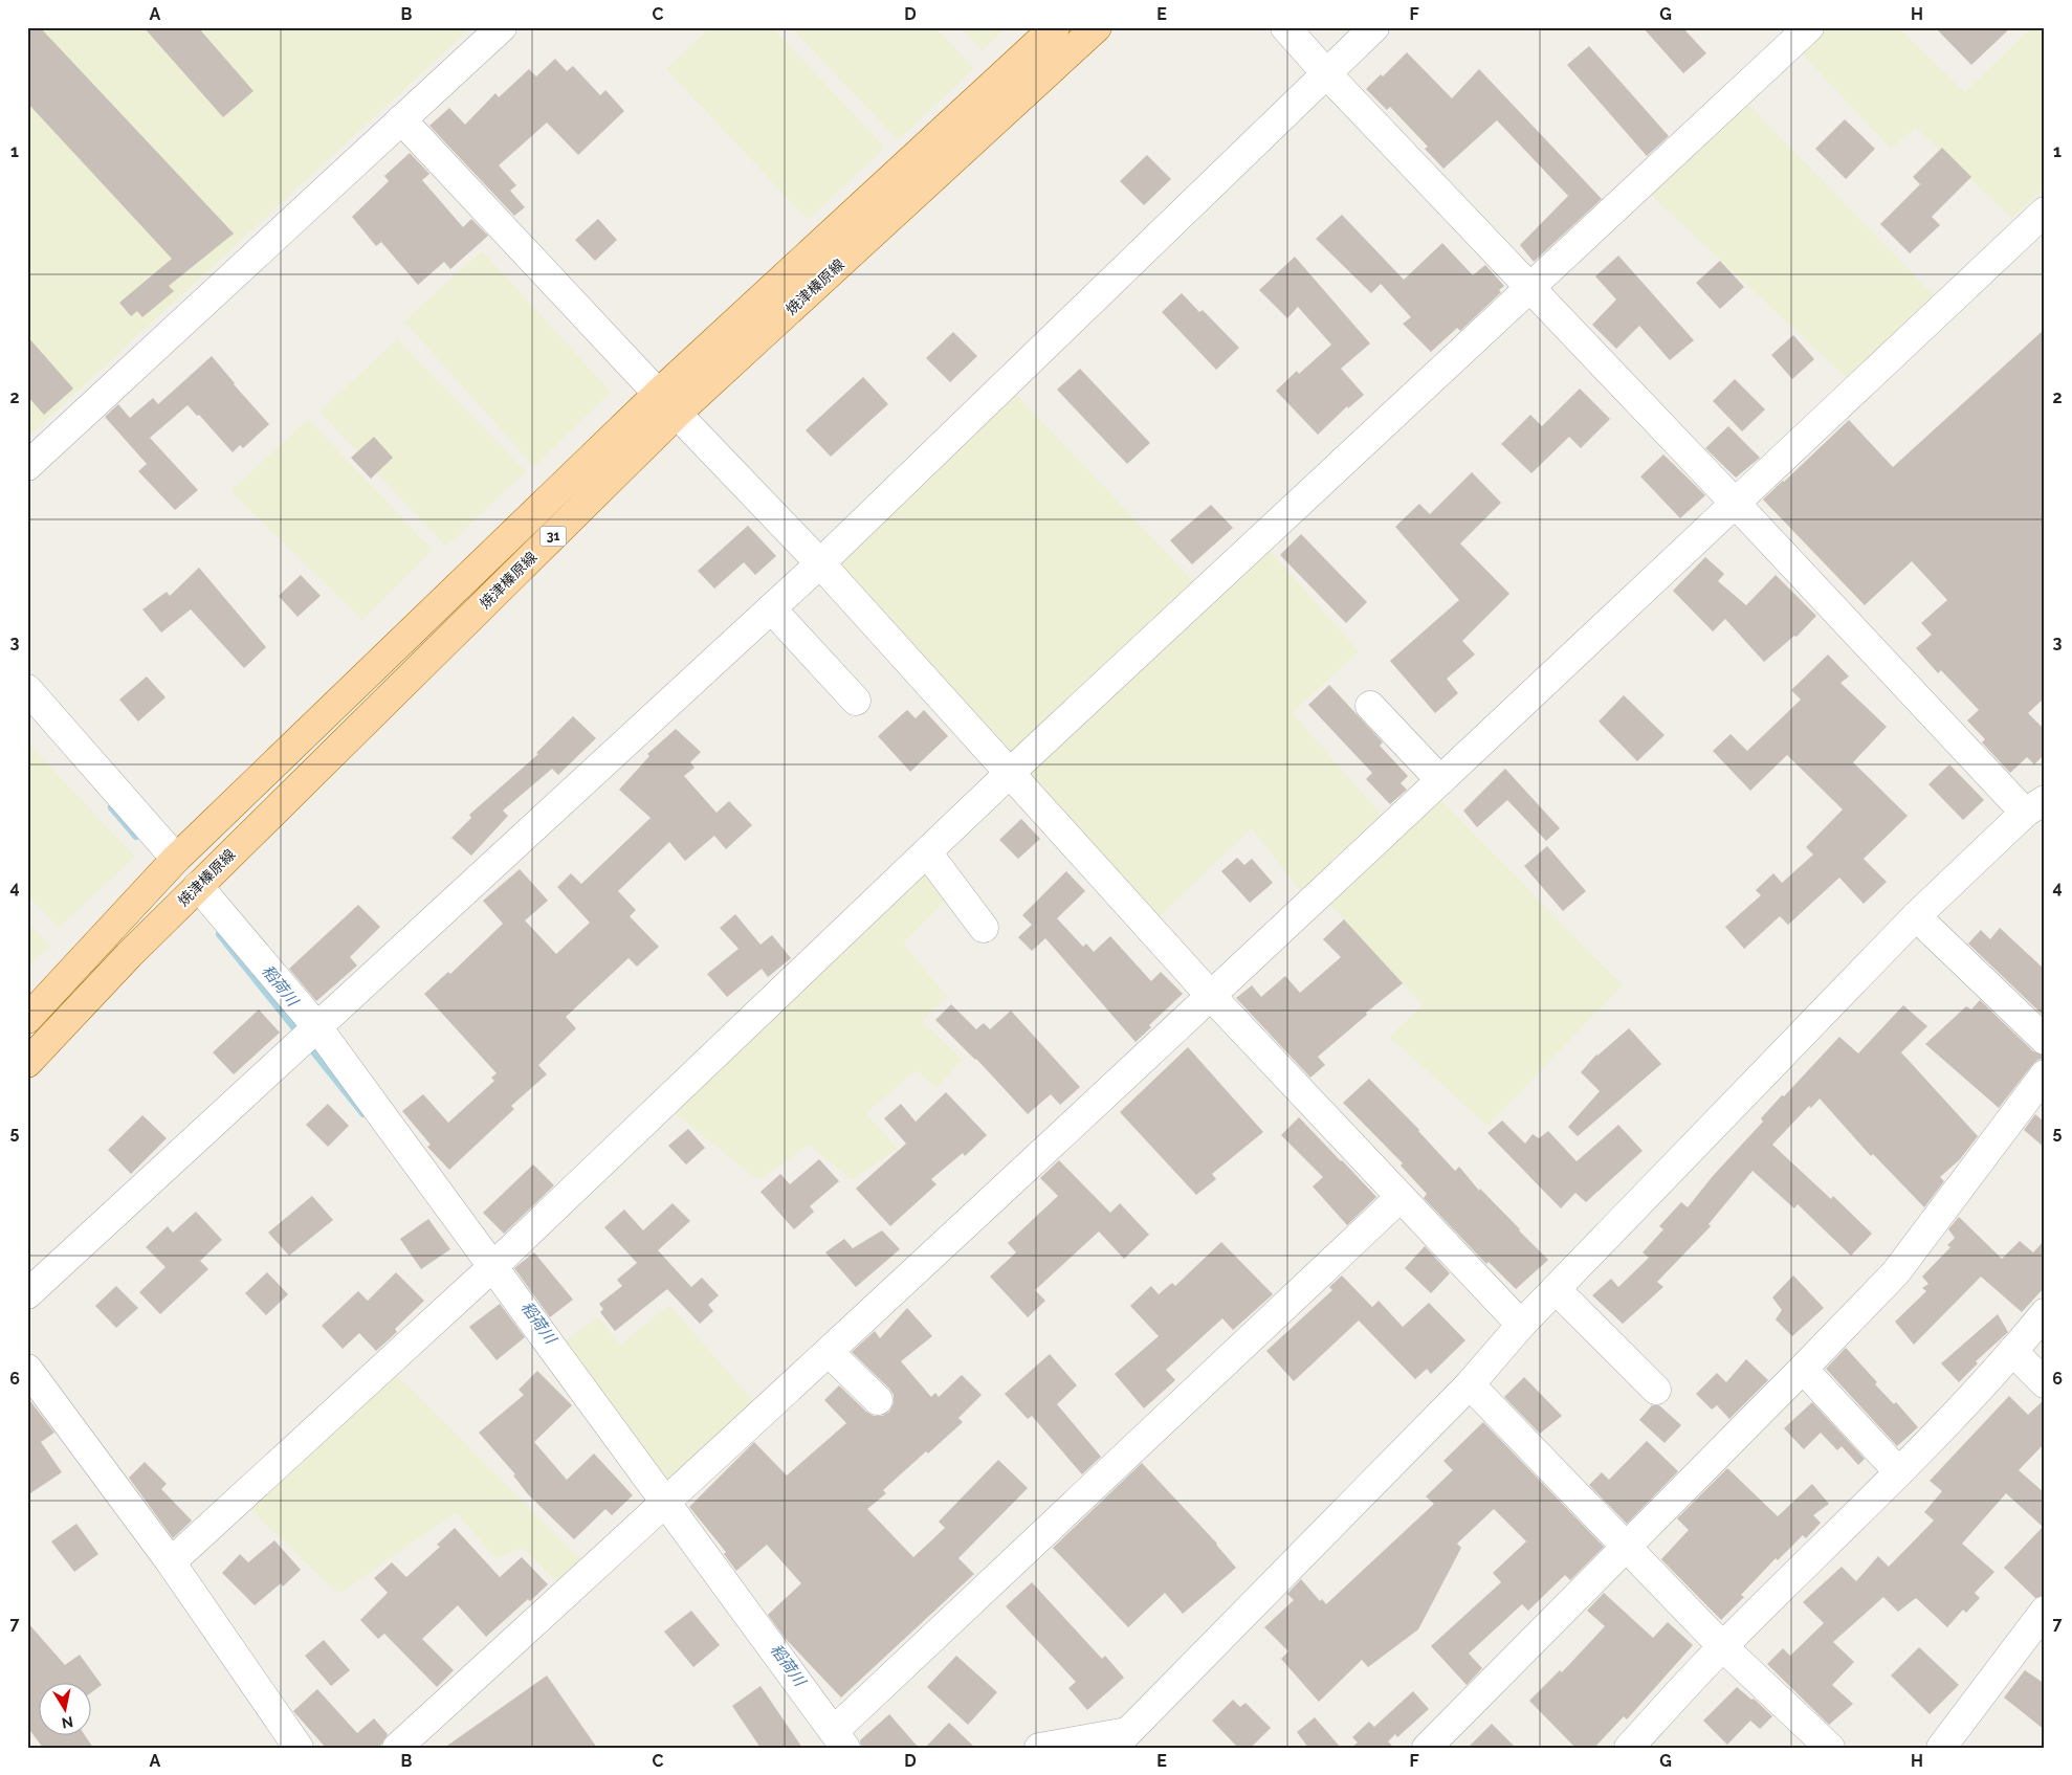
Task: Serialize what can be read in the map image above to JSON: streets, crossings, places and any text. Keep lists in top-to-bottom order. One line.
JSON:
{"streets":{"main road":["焼津榛原線","31"]},"water":["稻荷川"],"north":"bottom","grid":{"columns":["A","B","C","D","E","F","G","H"],"rows":["1","2","3","4","5","6","7"]}}
